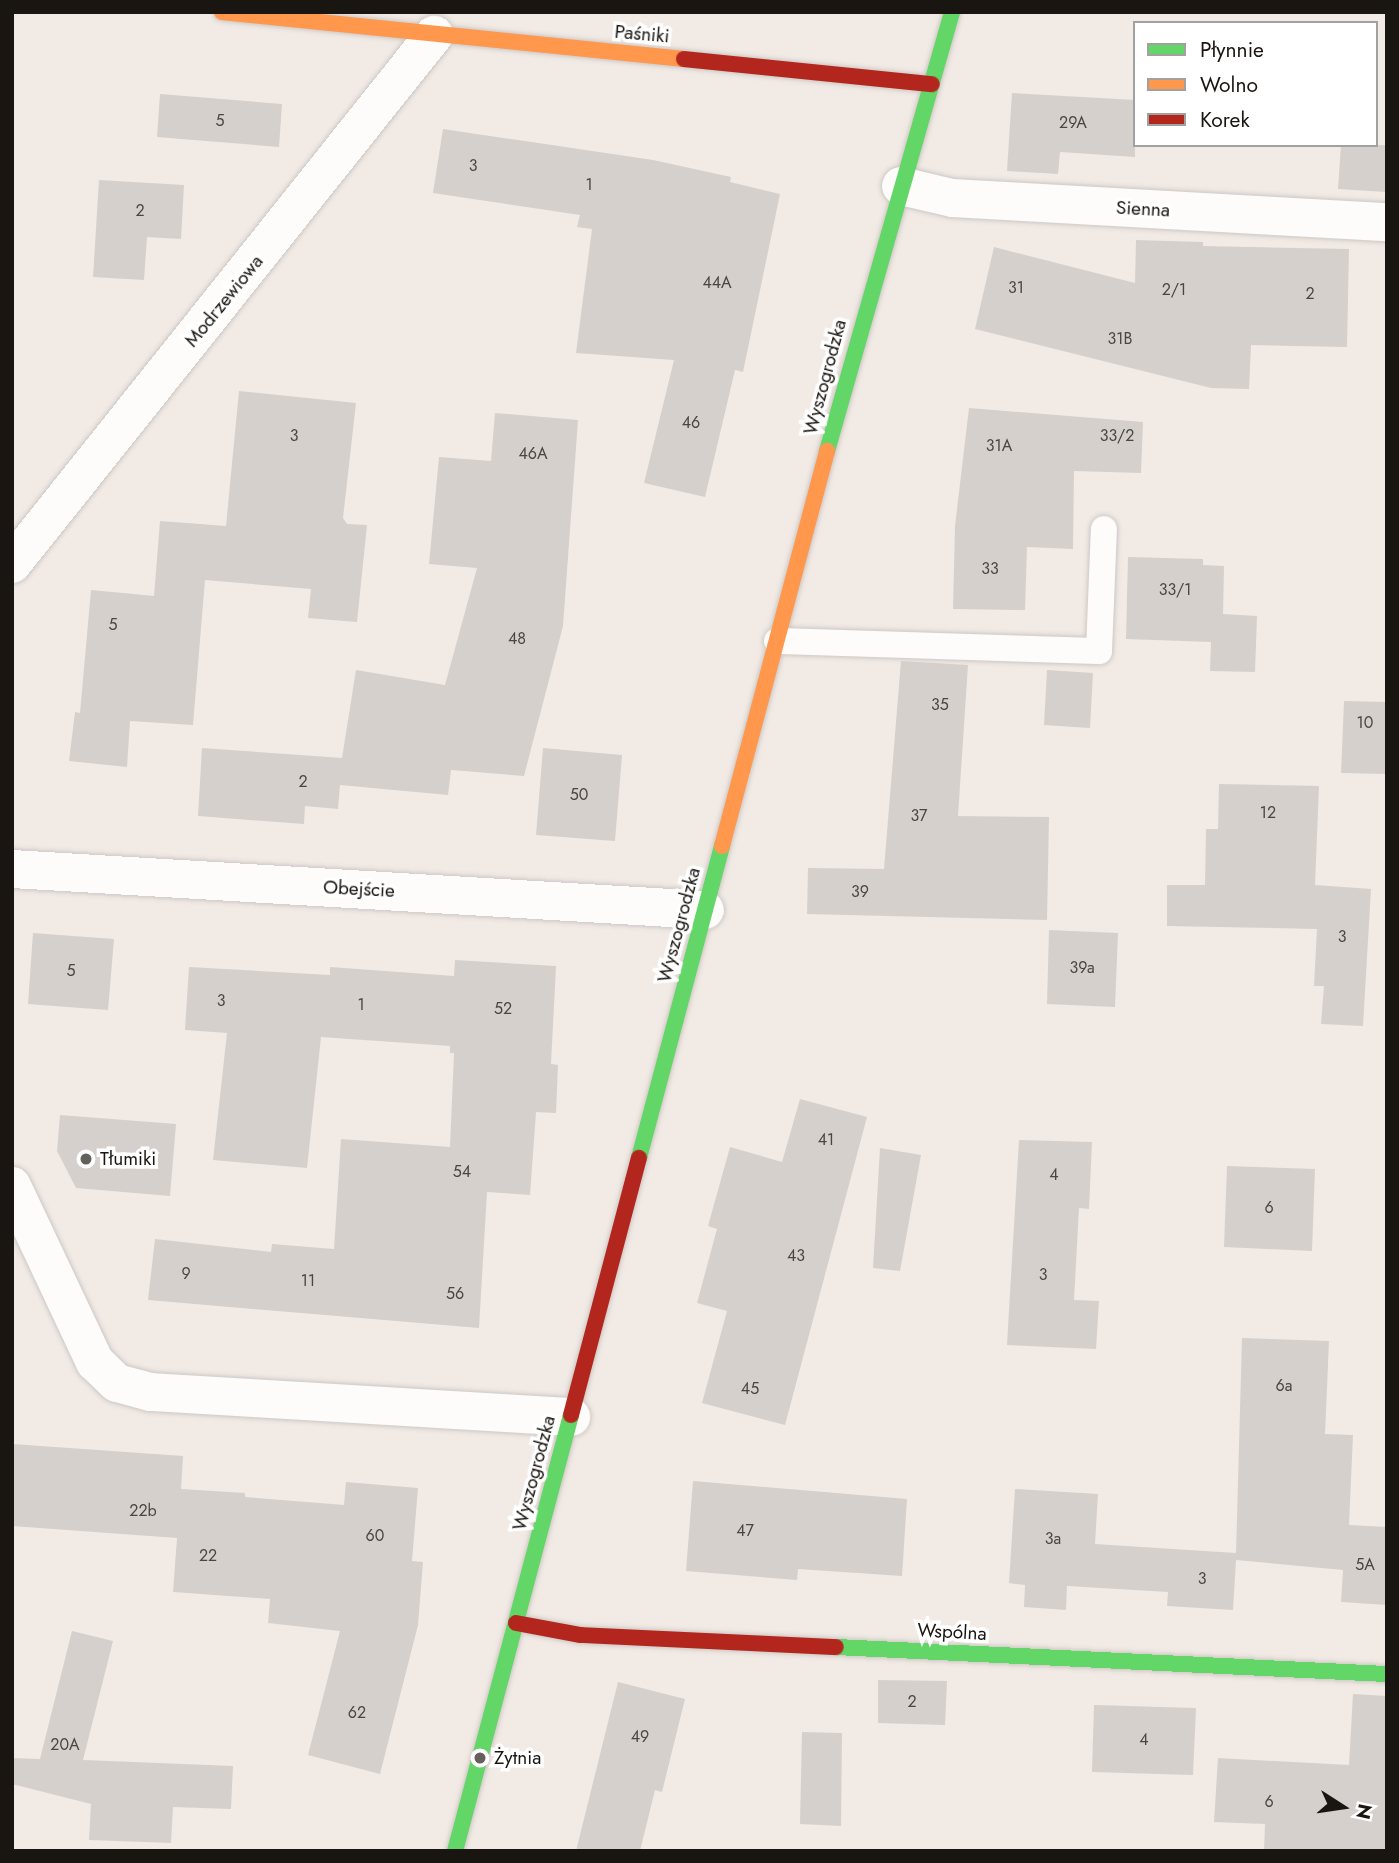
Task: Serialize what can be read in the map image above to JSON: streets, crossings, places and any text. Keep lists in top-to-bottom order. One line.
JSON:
{"streets":{"street":["Paśniki","Sienna","Modrzewiowa","Wyszogrodzka","Obejście","Wspólna"]},"crossings":[["Paśniki","Modrzewiowa"],["Paśniki","Wyszogrodzka"],["Sienna","Wyszogrodzka"],["Wyszogrodzka","Obejście"],["Wyszogrodzka","Wspólna"]],"places":["Tłumiki","Żytnia"],"house_numbers":["5","29A","3","1","2","44A","31","2/1","2","31B","46","3","33/2","31A","46A","33","33/1","5","48","35","10","2","50","12","37","39","3","39a","5","3","1","52","41","54","4","6","43","9","3","11","56","6a","45","22b","47","60","3a","22","5A","3","2","62","49","4","20A","6"],"legend":["Płynnie","Wolno","Korek"],"north":"right"}
